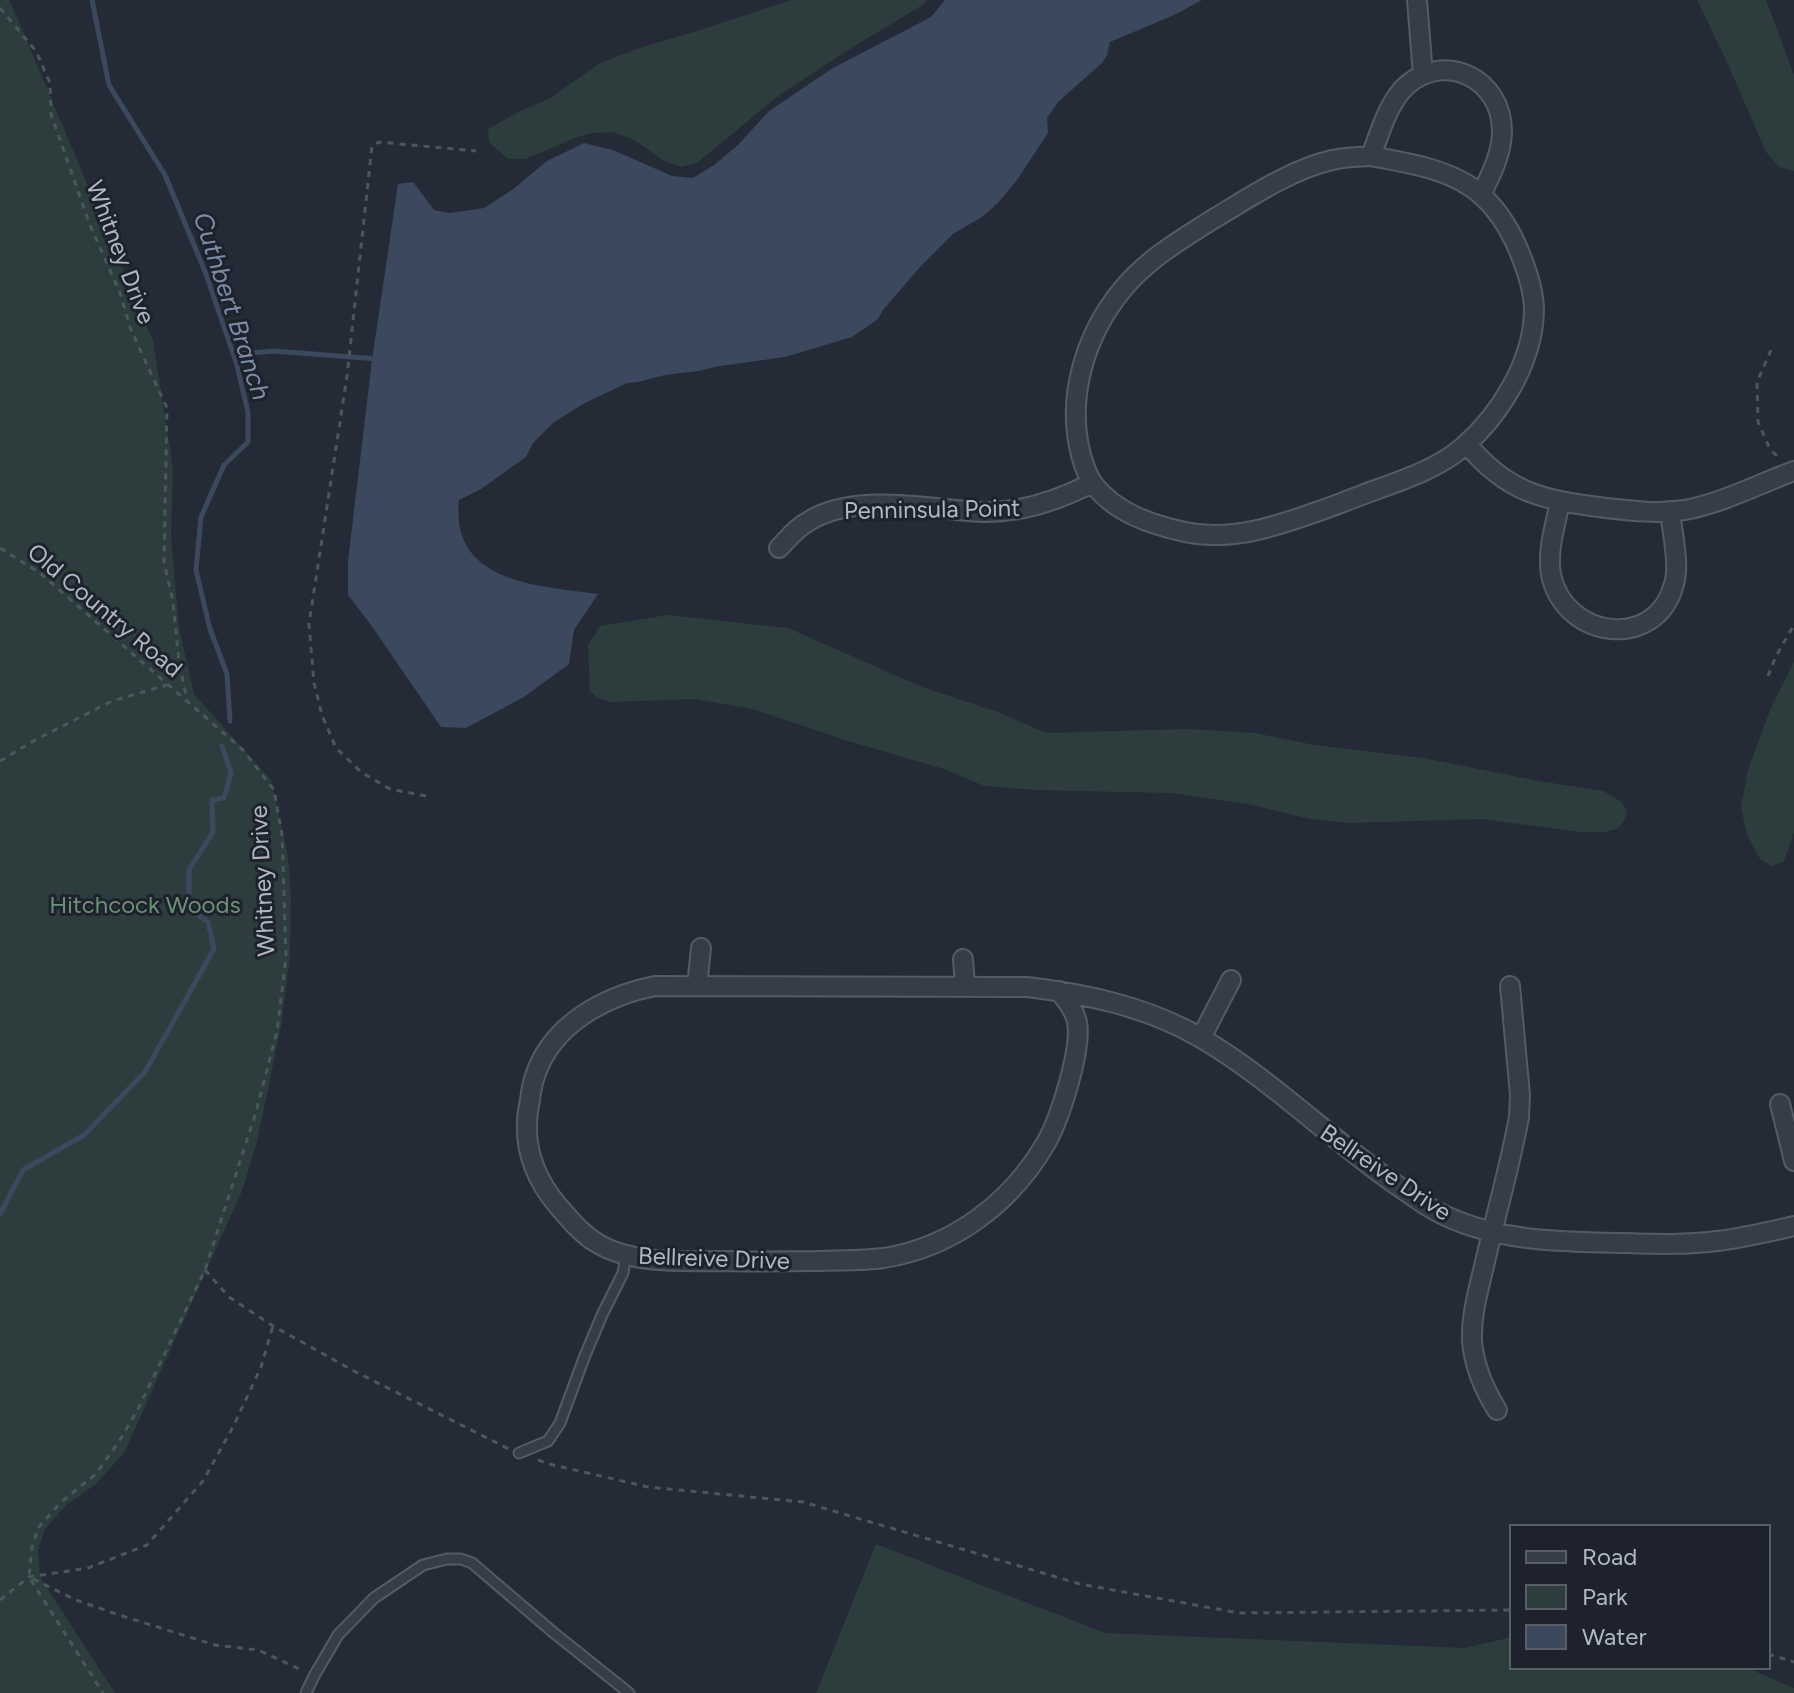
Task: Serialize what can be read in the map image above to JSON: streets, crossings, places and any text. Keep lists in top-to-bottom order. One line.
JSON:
{"streets":{"street":["Penninsula Point","Bellreive Drive"],"path":["Whitney Drive","Old Country Road"]},"crossings":[["Whitney Drive","Old Country Road"]],"water":["Cuthbert Branch"],"parks":["Hitchcock Woods"],"legend":["Road","Park","Water"]}
